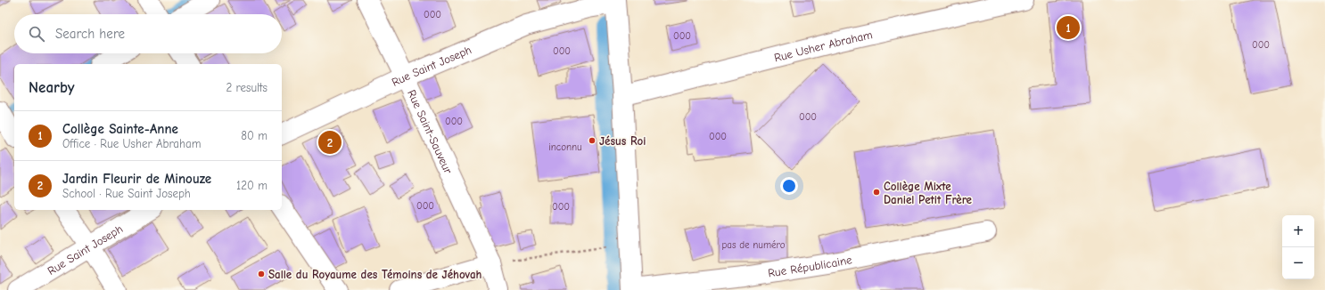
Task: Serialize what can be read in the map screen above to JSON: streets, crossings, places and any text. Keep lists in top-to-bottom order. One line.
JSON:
{"streets":{"street":["Rue Usher Abraham","Rue Saint Joseph","Rue Saint-Sauveur","Rue Républicaine"]},"crossings":[["Rue Saint Joseph","Rue Saint-Sauveur"]],"places":["Jésus Roi","Collège Mixte Daniel Petit Frère","Salle du Royaume des Témoins de Jéhovah"],"house_numbers":["000","000","000","000","000","000","000","inconnu","000","000","pas de numéro"],"page":{"pins":["1","2"],"search":"Search here","heading":["Nearby","2 results"],"list":[{"mark":"1","name":"Collège Sainte-Anne","note":"Office · Rue Usher Abraham","value":"80 m"},{"mark":"2","name":"Jardin Fleurir de Minouze","note":"School · Rue Saint Joseph","value":"120 m"}],"map_buttons":["+","−"]}}
